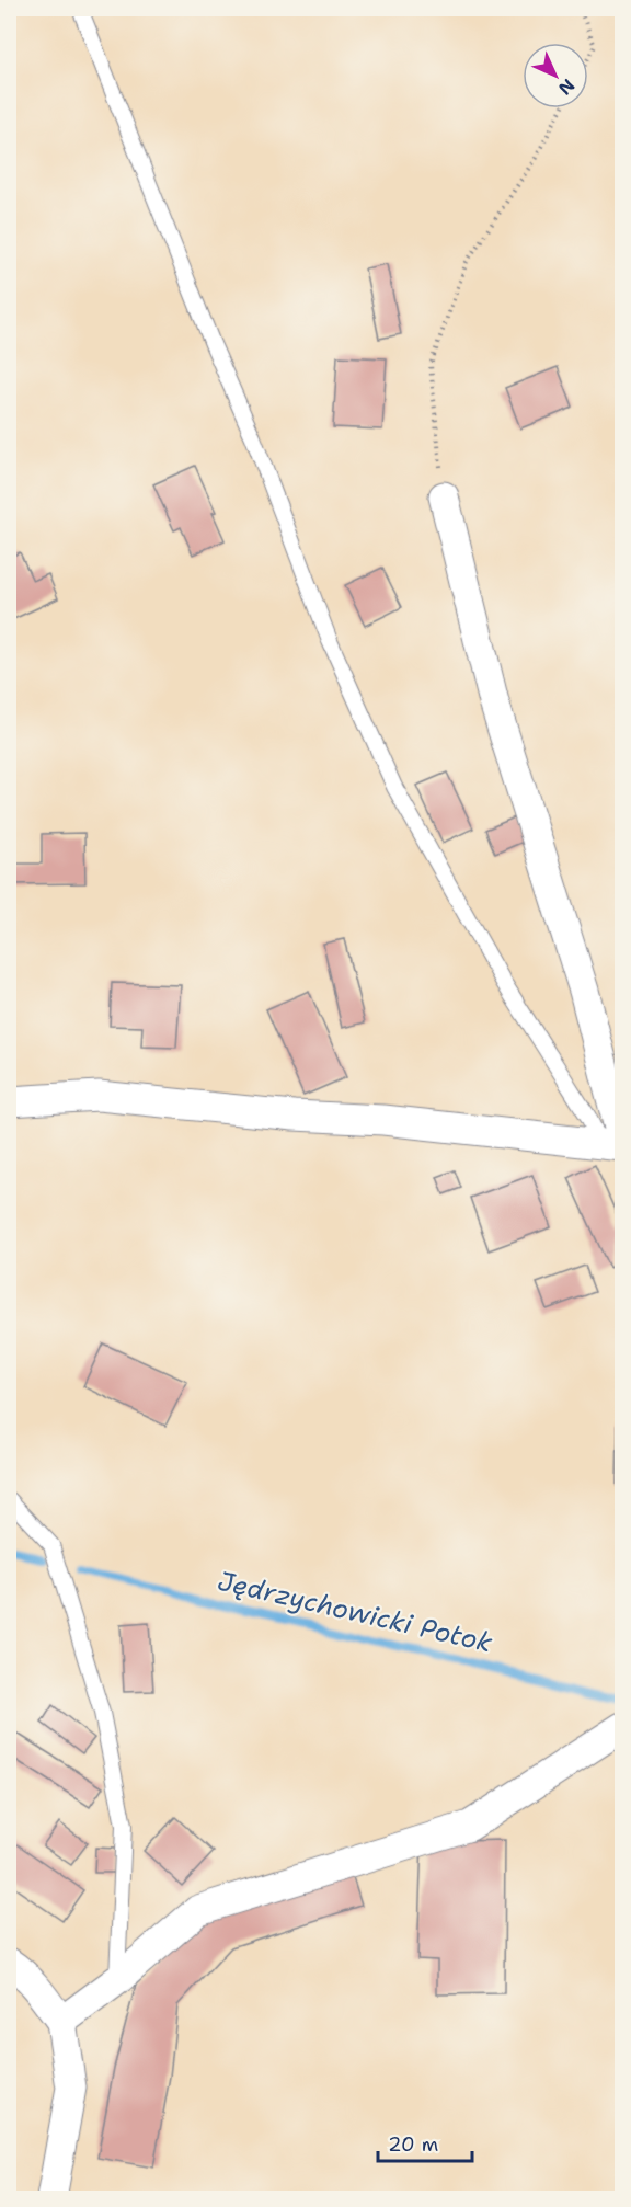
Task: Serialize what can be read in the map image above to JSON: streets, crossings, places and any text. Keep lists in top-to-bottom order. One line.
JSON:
{"water":["Jędrzychowicki Potok"],"scale_bar":"20 m","north":"bottom right"}
